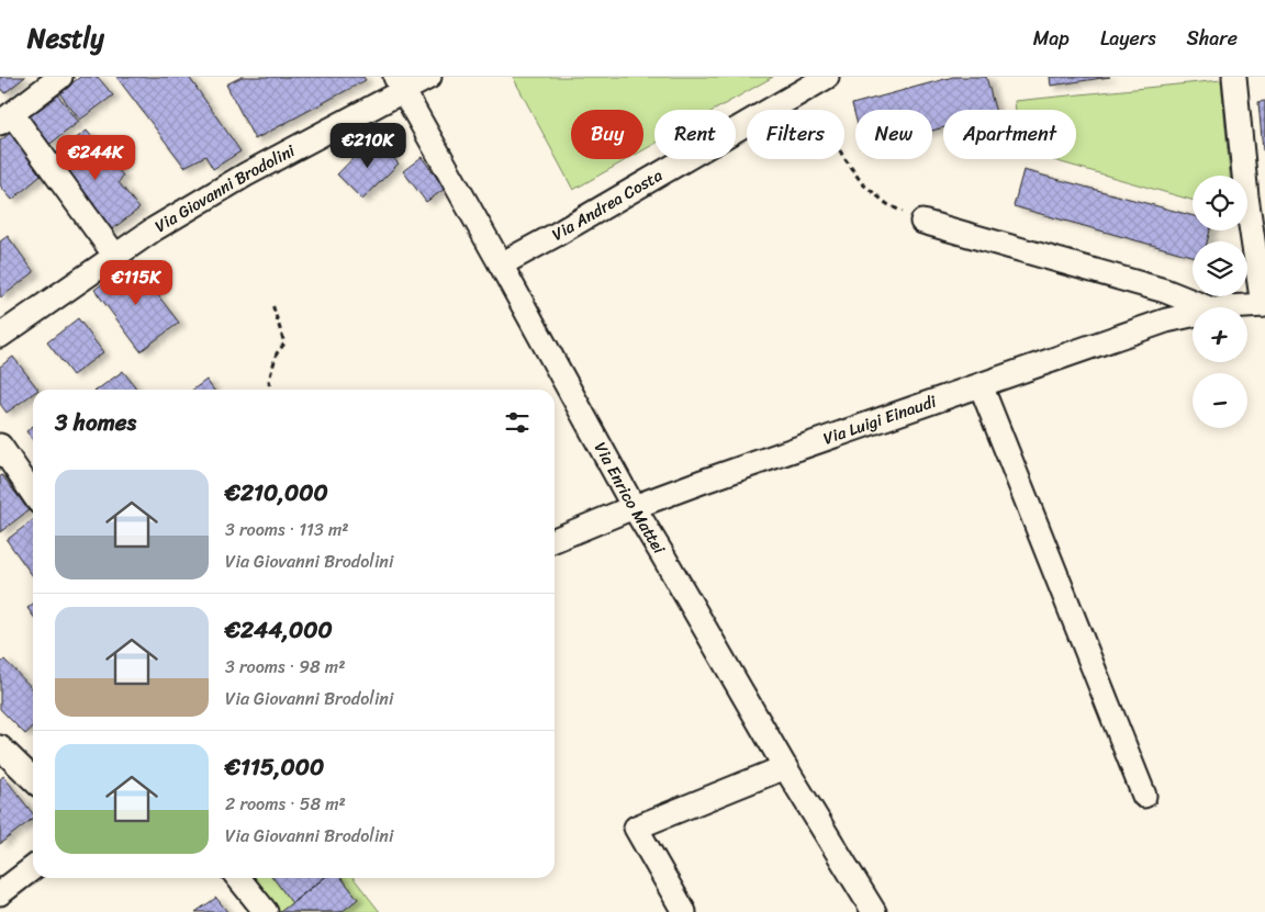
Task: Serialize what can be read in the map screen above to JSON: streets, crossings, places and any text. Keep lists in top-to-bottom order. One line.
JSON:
{"streets":{"street":["Via Giovanni Brodolini","Via Andrea Costa","Via Luigi Einaudi","Via Enrico Mattei"]},"crossings":[["Via Giovanni Brodolini","Via Enrico Mattei"],["Via Andrea Costa","Via Enrico Mattei"],["Via Luigi Einaudi","Via Enrico Mattei"]],"page":{"header":"Nestly","nav":["Map","Layers","Share"],"chip":["Buy","Rent","Filters","New","Apartment"],"price":["€210K","€244K","€115K"],"map_buttons":["+","−"],"heading":"3 homes","list":[{"name":"€210,000","note":"3 rooms · 113 m² · Via Giovanni Brodolini"},{"name":"€244,000","note":"3 rooms · 98 m² · Via Giovanni Brodolini"},{"name":"€115,000","note":"2 rooms · 58 m² · Via Giovanni Brodolini"}]}}
